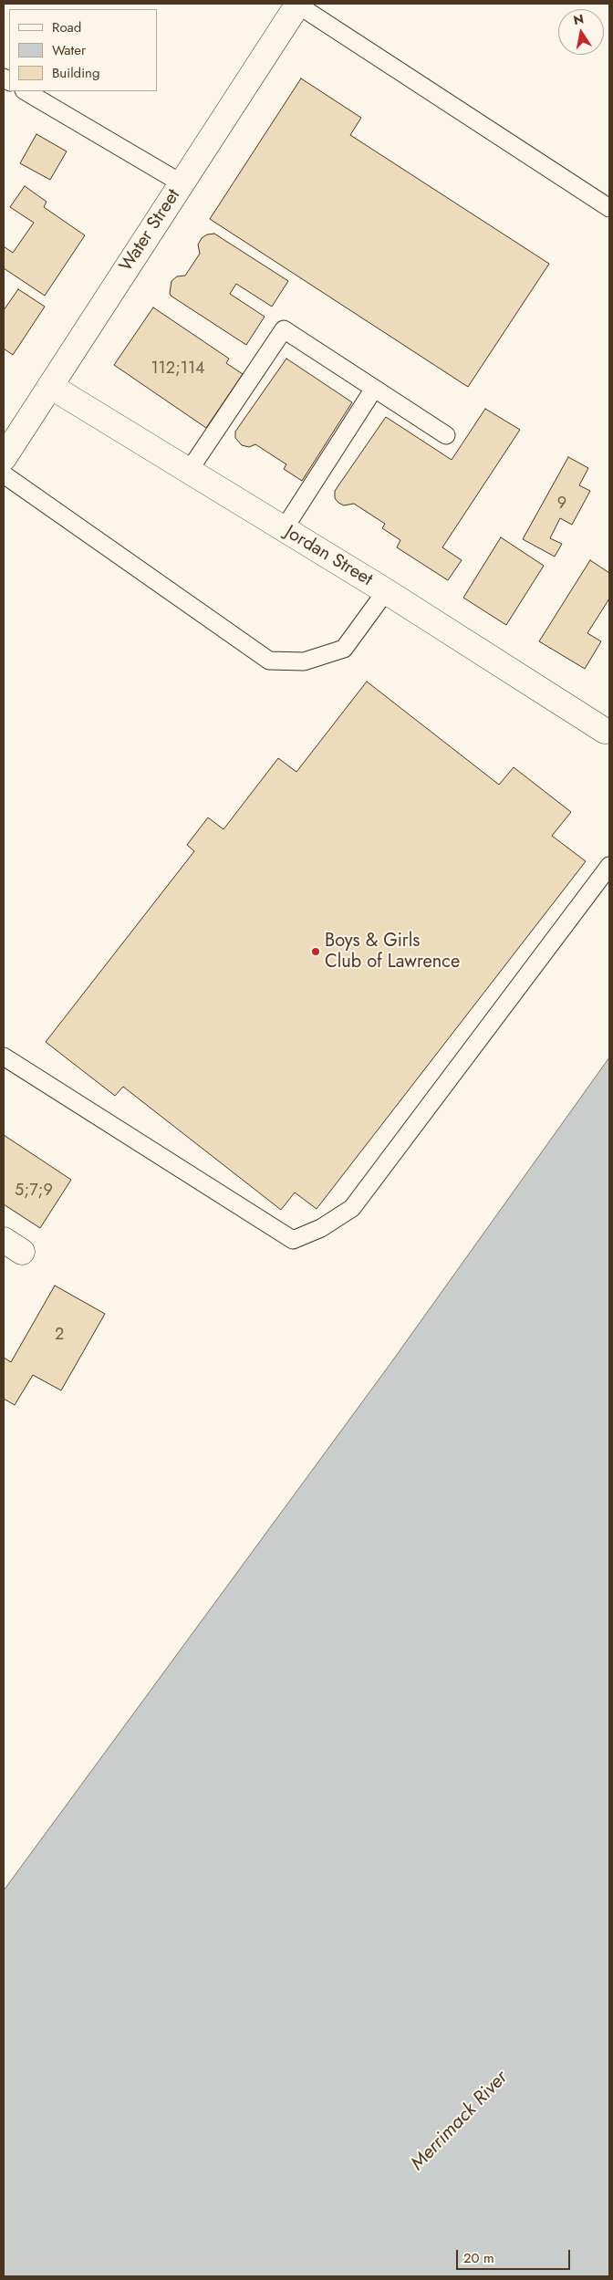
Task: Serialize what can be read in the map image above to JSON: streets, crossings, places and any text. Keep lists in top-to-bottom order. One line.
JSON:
{"streets":{"street":["Water Street","Jordan Street"]},"crossings":[["Water Street","Jordan Street"]],"water":["Merrimack River"],"places":["Boys & Girls Club of Lawrence"],"house_numbers":["112;114","9","5;7;9","2"],"legend":["Road","Water","Building"],"scale_bar":"20 m","north":"top"}
